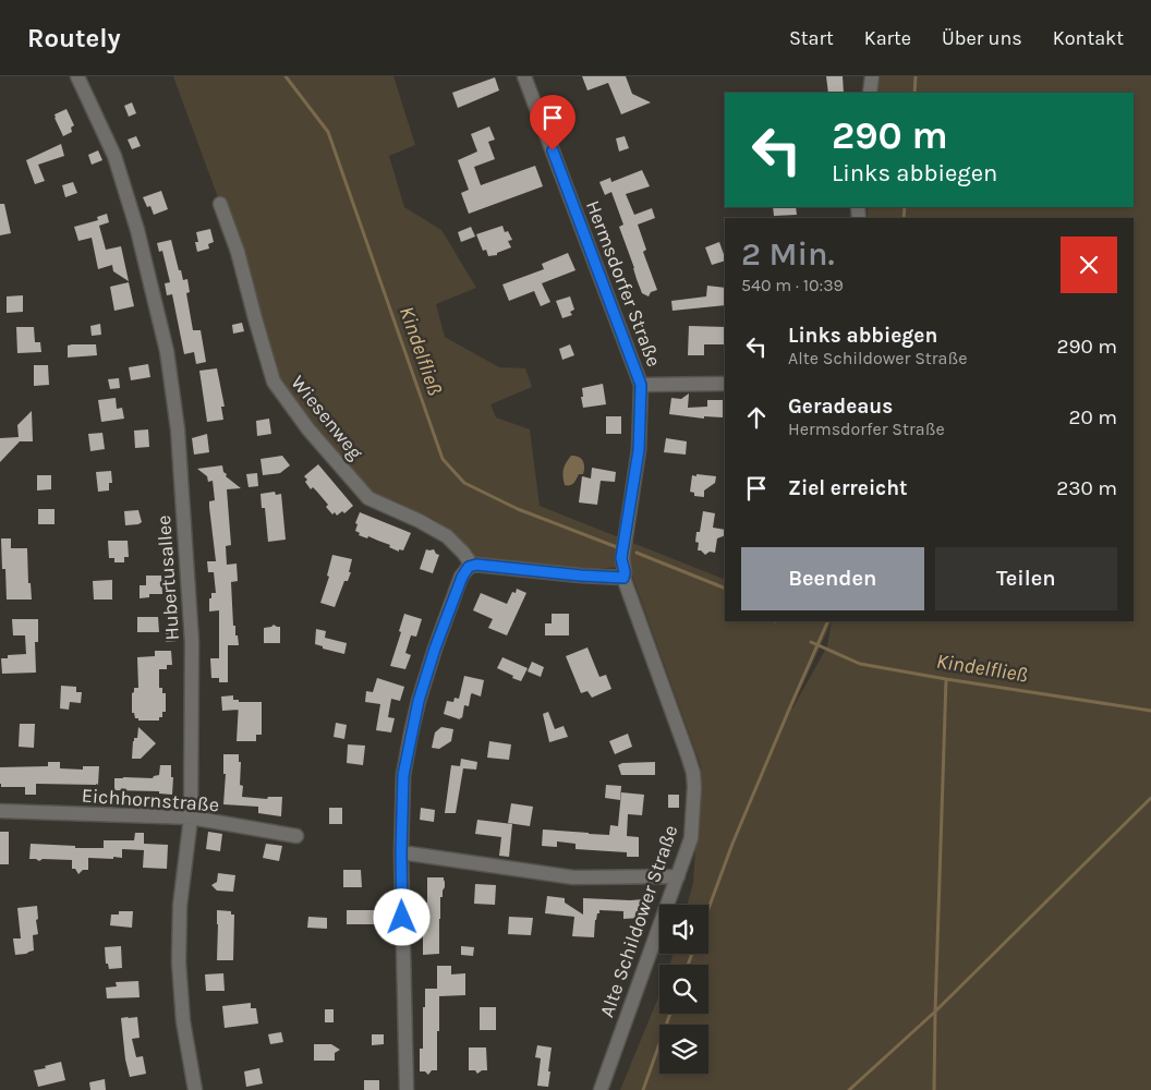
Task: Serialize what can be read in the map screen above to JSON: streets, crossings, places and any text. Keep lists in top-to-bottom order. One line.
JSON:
{"streets":{"street":["Hermsdorfer Straße","Wiesenweg","Hubertusallee","Eichhornstraße","Alte Schildower Straße"]},"crossings":[["Hermsdorfer Straße","Alte Schildower Straße"],["Hubertusallee","Eichhornstraße"]],"water":["Kindelfließ"],"page":{"header":"Routely","nav":["Start","Karte","Über uns","Kontakt"],"turn":["290 m","Links abbiegen"],"heading":["2 Min.","540 m · 10:39"],"list":[{"name":"Links abbiegen","note":"Alte Schildower Straße","value":"290 m"},{"name":"Geradeaus","note":"Hermsdorfer Straße","value":"20 m"},{"name":"Ziel erreicht","value":"230 m"}],"buttons":["Beenden","Teilen"]}}
